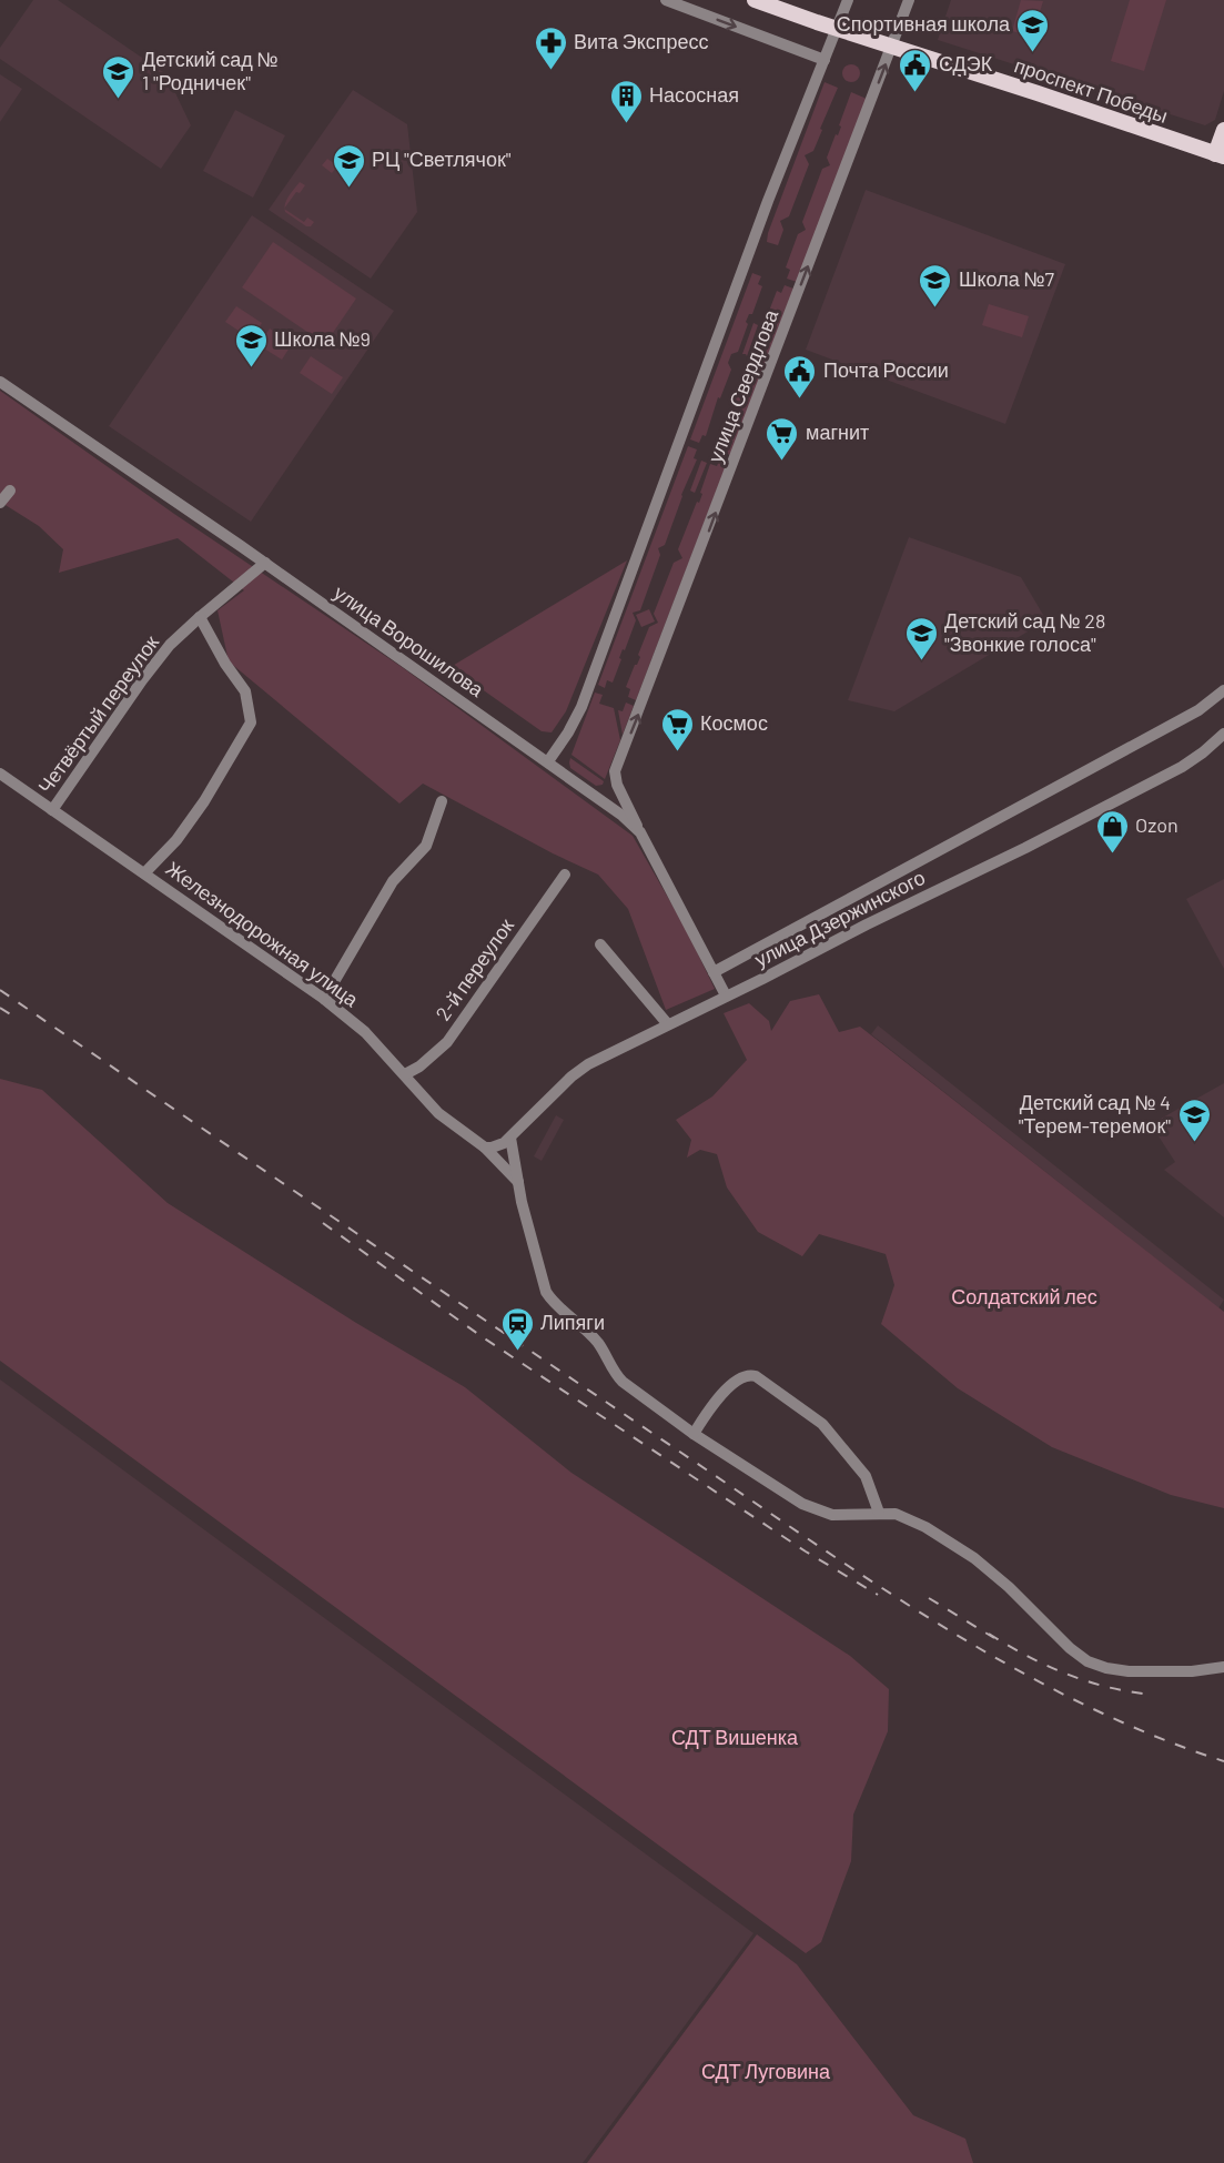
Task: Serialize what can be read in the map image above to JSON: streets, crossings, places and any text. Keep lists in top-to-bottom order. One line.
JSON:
{"streets":{"main road":["проспект Победы"],"street":["улица Свердлова","улица Ворошилова","Четвёртый переулок","улица Дзержинского","Железнодорожная улица","2-й переулок"]},"crossings":[["проспект Победы","улица Свердлова"],["улица Свердлова","улица Ворошилова"],["улица Ворошилова","Четвёртый переулок"],["улица Ворошилова","улица Дзержинского"],["Четвёртый переулок","Железнодорожная улица"],["улица Дзержинского","Железнодорожная улица"],["Железнодорожная улица","2-й переулок"]],"parks":["Солдатский лес","СДТ Вишенка","СДТ Луговина"],"places":{"school or university":["Спортивная школа","Детский сад № 1 \"Родничек\"","РЦ \"Светлячок\"","Школа №7","Школа №9","Детский сад № 28 \"Звонкие голоса\"","Детский сад № 4 \"Терем-теремок\""],"pharmacy":["Вита Экспресс"],"public building":["СДЭК","Почта России"],"building":["Насосная"],"supermarket":["магнит","Космос"],"shop":["Ozon"],"station":["Липяги"]}}
